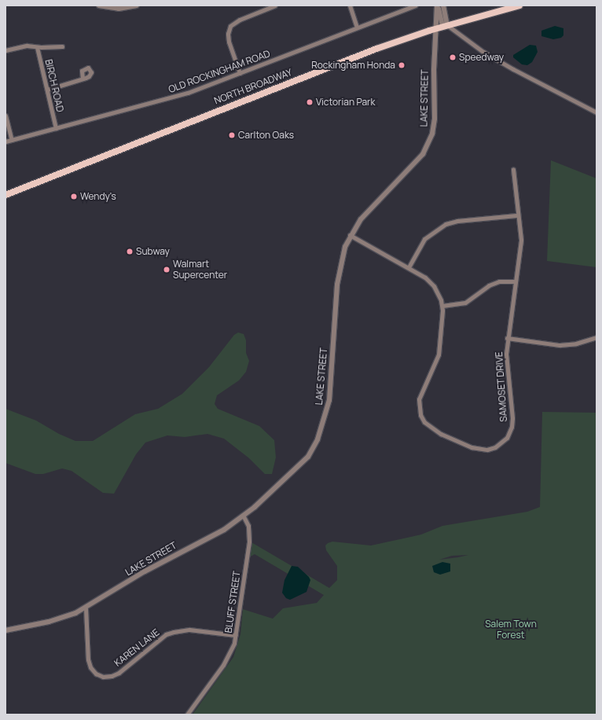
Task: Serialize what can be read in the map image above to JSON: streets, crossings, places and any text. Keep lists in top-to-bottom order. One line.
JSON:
{"streets":{"main road":["NORTH BROADWAY"],"street":["OLD ROCKINGHAM ROAD","BIRCH ROAD","LAKE STREET","SAMOSET DRIVE","BLUFF STREET","KAREN LANE"]},"crossings":[["OLD ROCKINGHAM ROAD","BIRCH ROAD"],["NORTH BROADWAY","LAKE STREET"],["LAKE STREET","BLUFF STREET"],["LAKE STREET","KAREN LANE"],["BLUFF STREET","KAREN LANE"]],"parks":["Salem Town Forest"],"places":["Speedway","Rockingham Honda","Victorian Park","Carlton Oaks","Wendy's","Subway","Walmart Supercenter"]}
